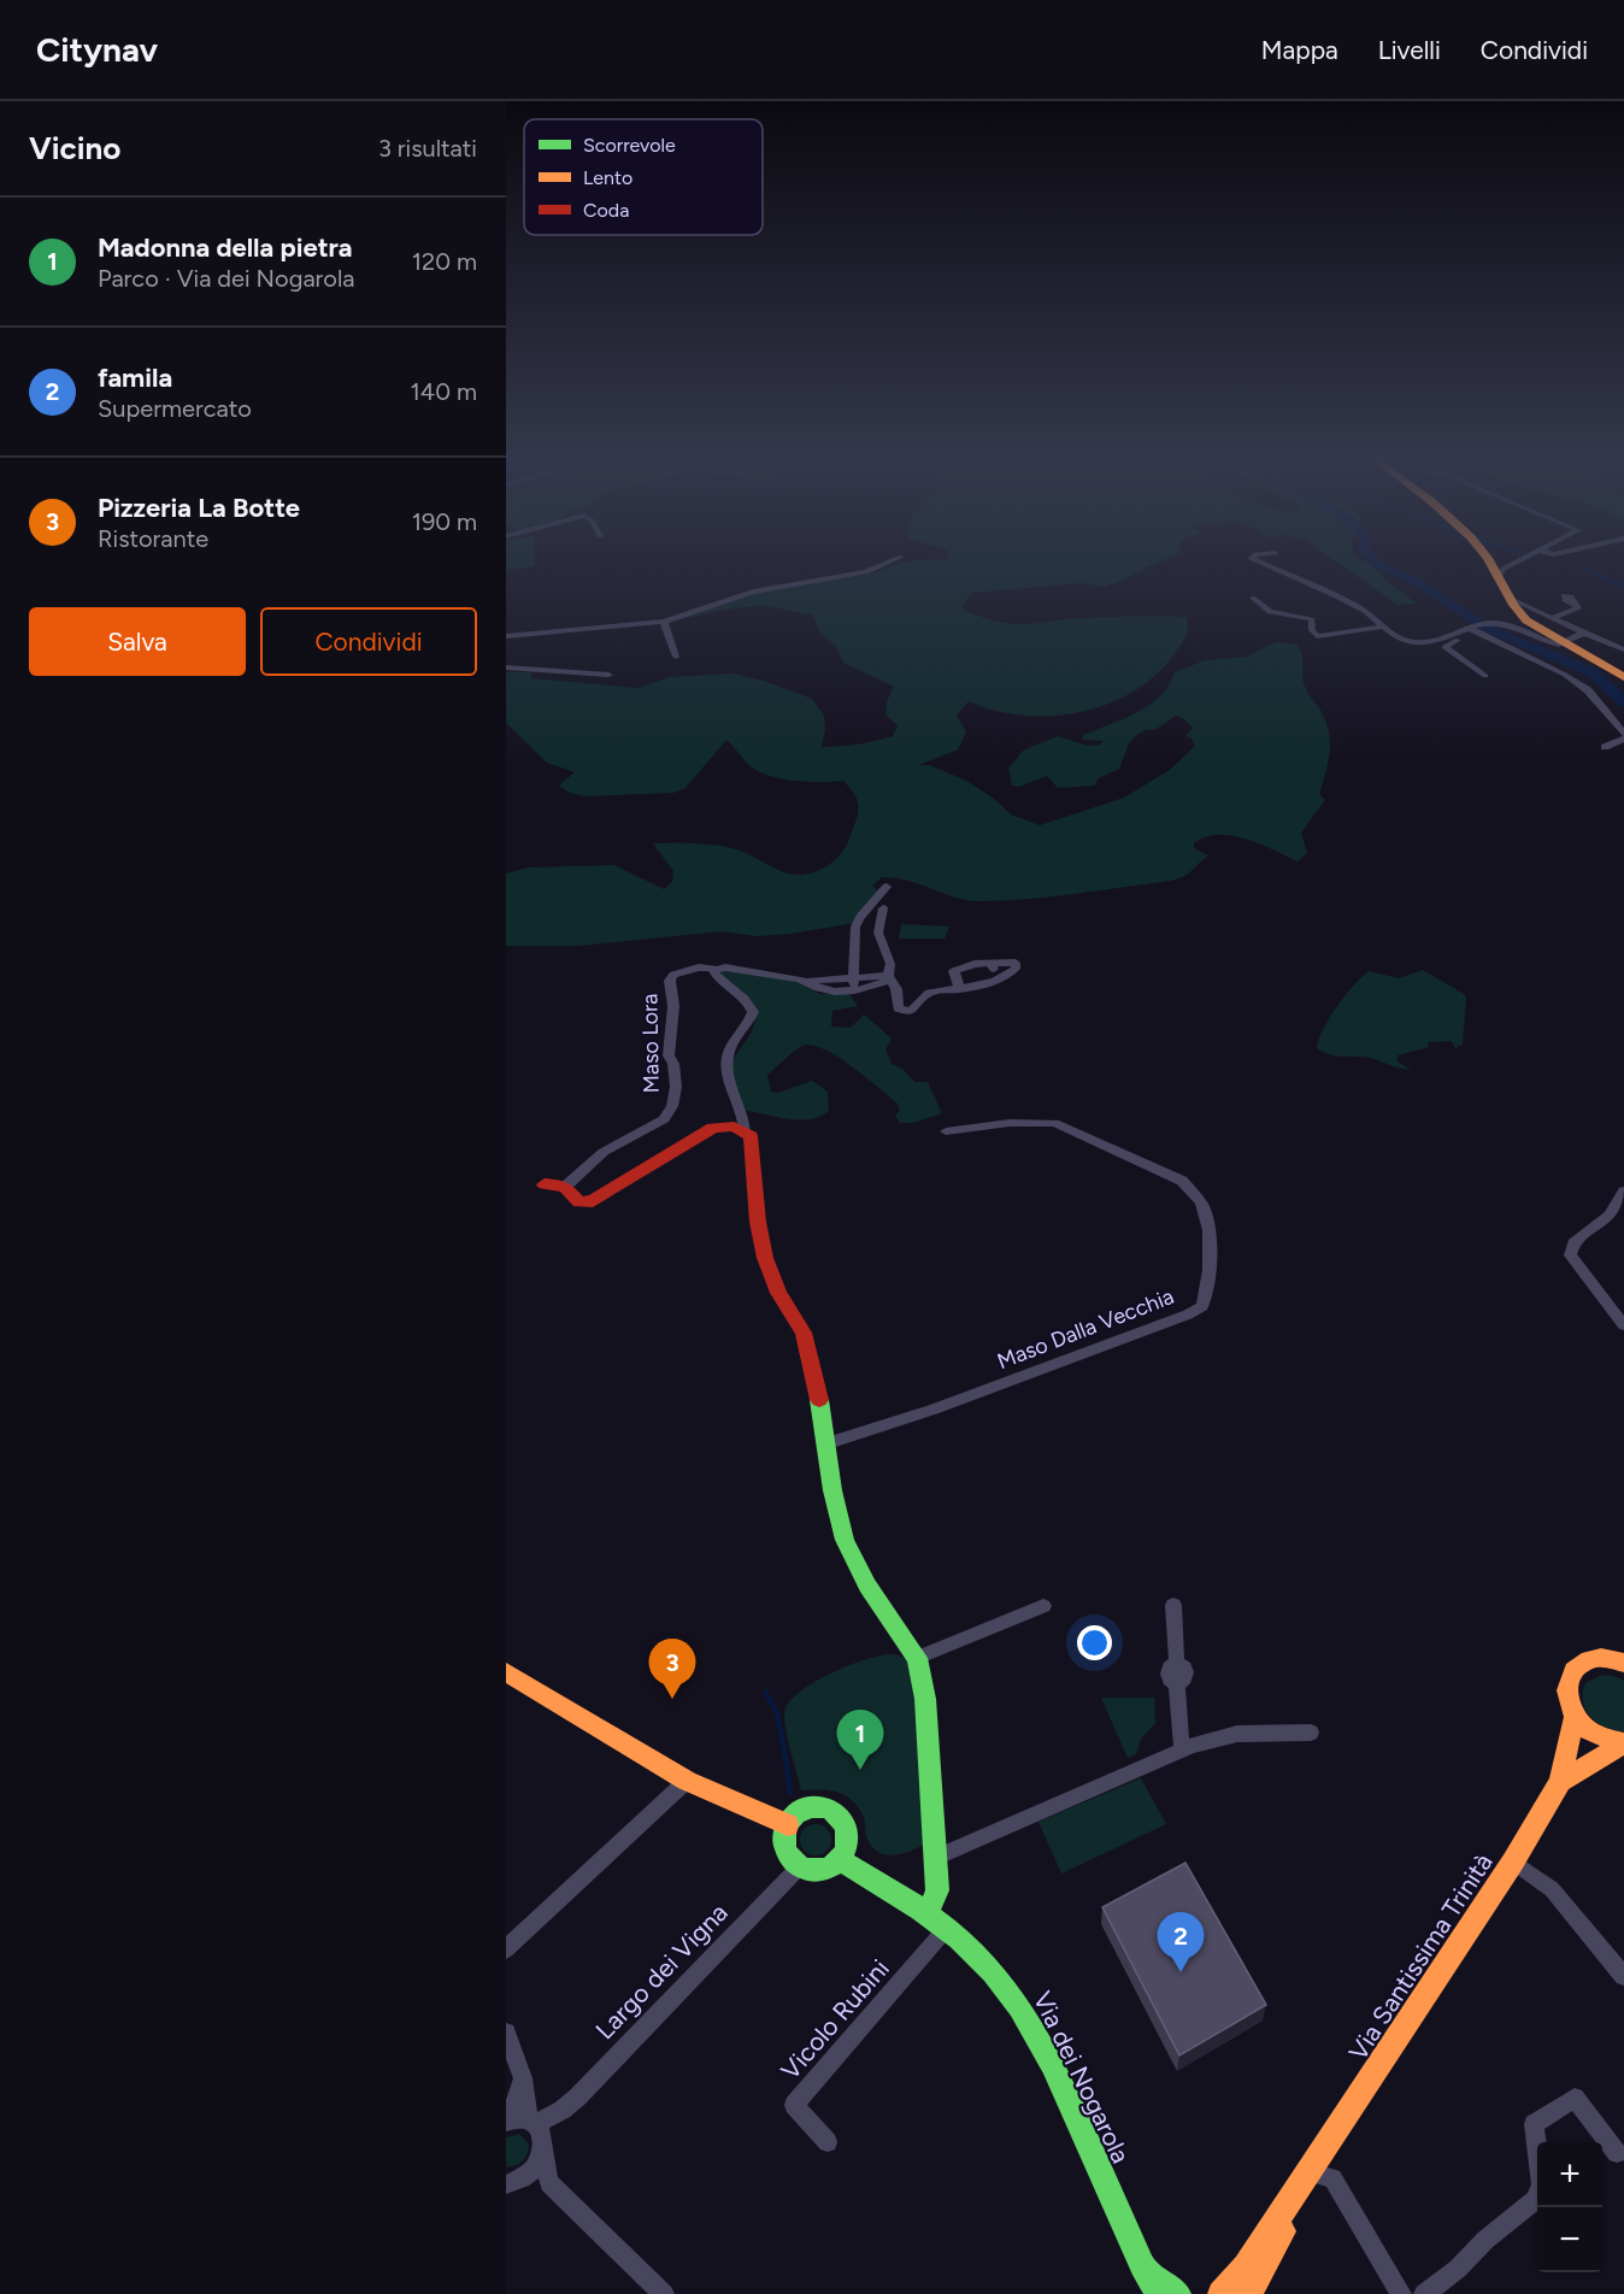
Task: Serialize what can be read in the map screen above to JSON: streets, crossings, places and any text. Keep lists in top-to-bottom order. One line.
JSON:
{"streets":{"street":["Maso Lora","Maso Dalla Vecchia","Via Santissima Trinità","Largo dei Vigna","Vicolo Rubini","Via dei Nogarola"]},"crossings":[["Largo dei Vigna","Via dei Nogarola"],["Vicolo Rubini","Via dei Nogarola"]],"legend":["Scorrevole","Lento","Coda"],"page":{"header":"Citynav","nav":["Mappa","Livelli","Condividi"],"heading":["Vicino","3 risultati"],"list":[{"mark":"1","name":"Madonna della pietra","note":"Parco · Via dei Nogarola","value":"120 m"},{"mark":"2","name":"famila","note":"Supermercato","value":"140 m"},{"mark":"3","name":"Pizzeria La Botte","note":"Ristorante","value":"190 m"}],"buttons":["Salva","Condividi"],"pins":["3","1","2"],"map_buttons":["+","−"]}}
